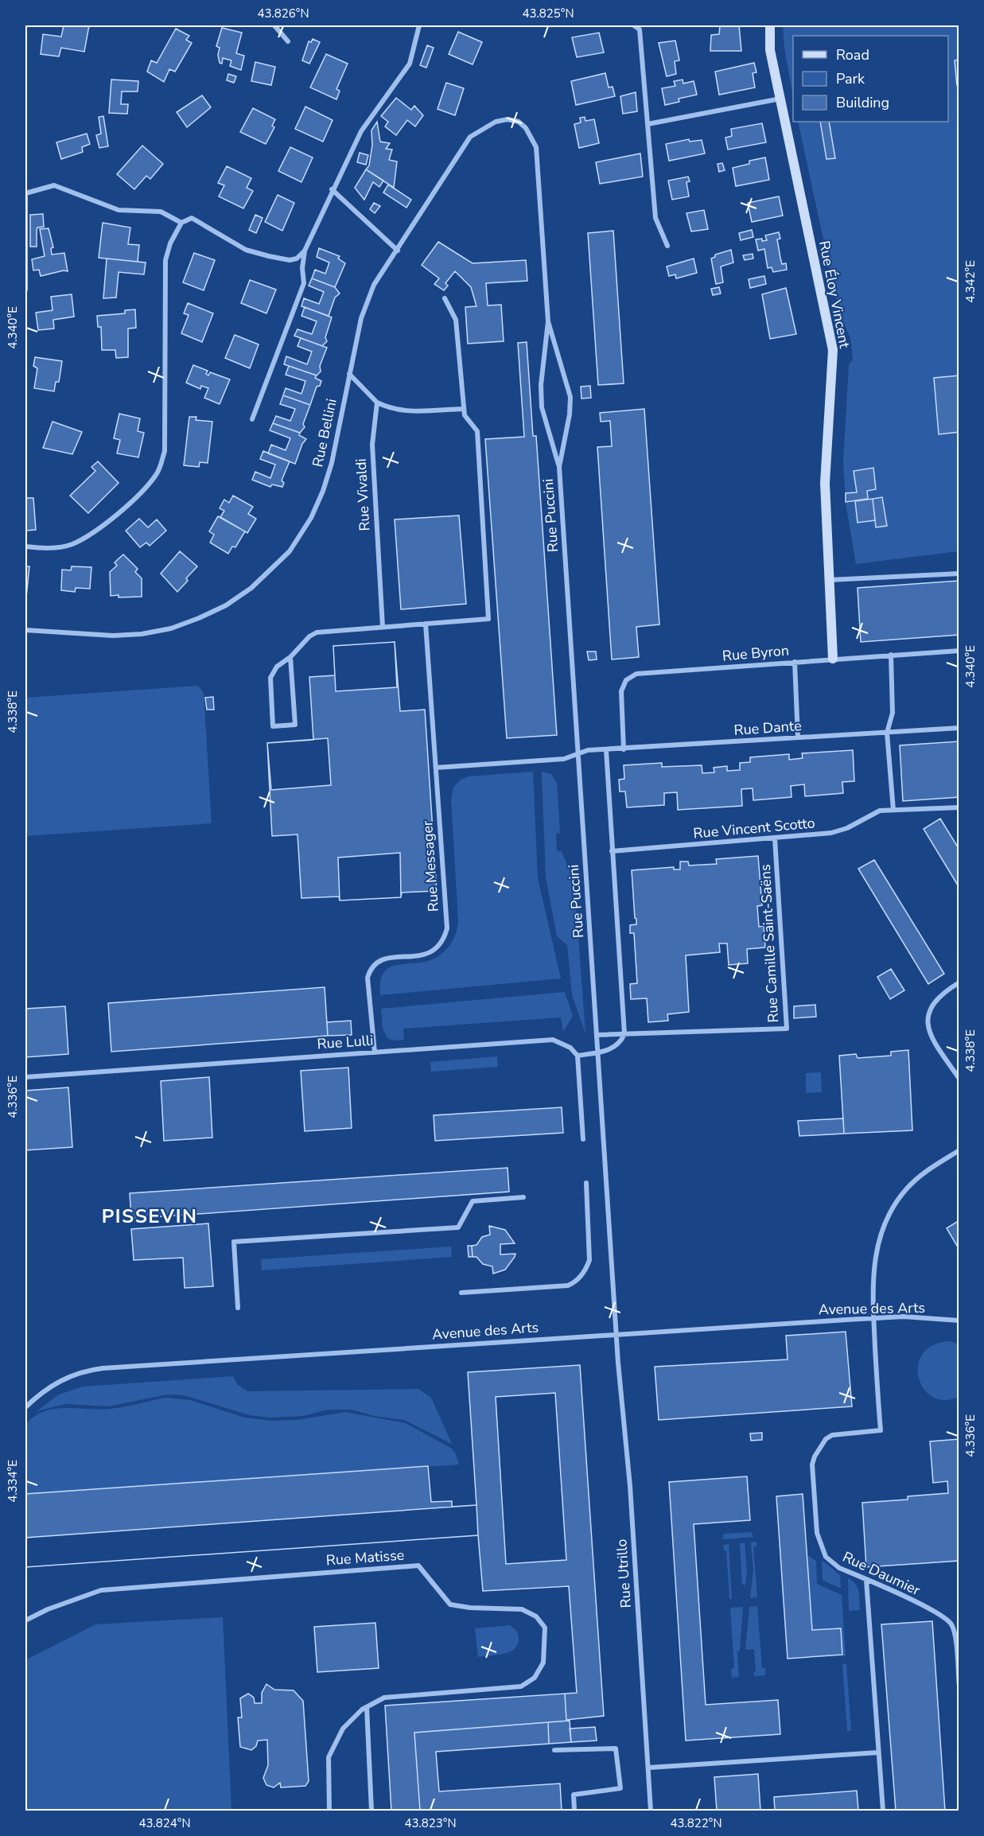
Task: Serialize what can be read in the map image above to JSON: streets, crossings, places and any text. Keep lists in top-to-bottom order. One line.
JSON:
{"streets":{"street":["Rue Éloy Vincent","Rue Bellini","Rue Vivaldi","Rue Puccini","Rue Byron","Rue Dante","Rue Vincent Scotto","Rue Messager","Rue Camille Saint-Saëns","Rue Lulli","Avenue des Arts","Rue Matisse","Rue Utrillo","Rue Daumier"]},"crossings":[["Rue Éloy Vincent","Rue Byron"],["Rue Bellini","Rue Puccini"],["Rue Puccini","Rue Dante"],["Rue Puccini","Rue Camille Saint-Saëns"],["Rue Puccini","Avenue des Arts"],["Rue Puccini","Rue Utrillo"],["Rue Byron","Rue Dante"],["Rue Dante","Rue Messager"],["Rue Vincent Scotto","Rue Camille Saint-Saëns"],["Rue Messager","Rue Lulli"],["Avenue des Arts","Rue Utrillo"],["Avenue des Arts","Rue Daumier"]],"districts":["PISSEVIN"],"legend":["Road","Park","Building"],"coordinates":["43.826°N","43.825°N","4.342°E","4.340°E","4.338°E","4.336°E","4.334°E","43.824°N","43.823°N","43.822°N"]}
